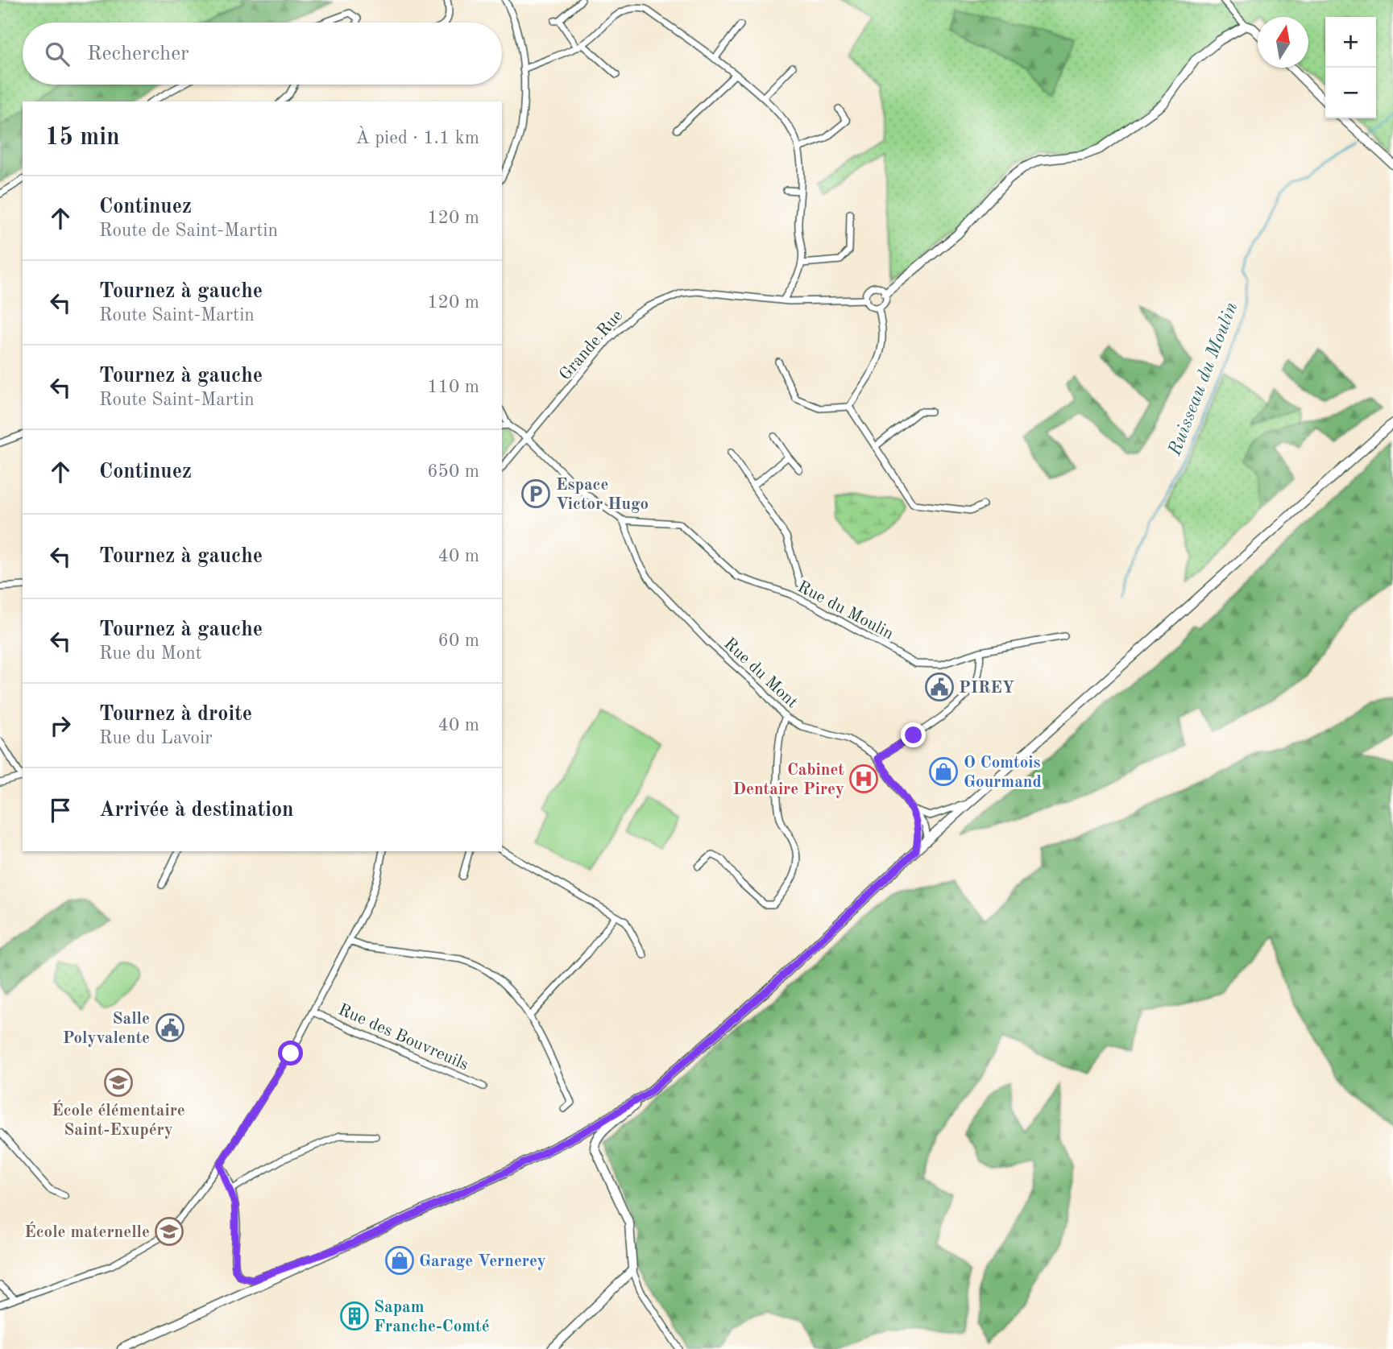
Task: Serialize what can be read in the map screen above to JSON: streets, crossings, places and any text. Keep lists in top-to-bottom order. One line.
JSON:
{"streets":{"street":["Grande Rue","Rue du Moulin","Rue du Mont","Rue des Bouvreuils"]},"crossings":[["Rue du Moulin","Rue du Mont"]],"water":["Ruisseau du Moulin"],"places":{"parking":["Espace Victor Hugo"],"public building":["PIREY","Salle Polyvalente"],"shop":["O Comtois Gourmand","Garage Vernerey"],"hospital":["Cabinet Dentaire Pirey"],"school or university":["École élémentaire Saint-Exupéry","École maternelle"],"building":["Sapam Franche-Comté"]},"north":"top","page":{"map_buttons":["+","−"],"search":"Rechercher","heading":["15 min","À pied · 1.1 km"],"list":[["Continuez","Route de Saint-Martin","120 m"],["Tournez à gauche","Route Saint-Martin","120 m"],["Tournez à gauche","Route Saint-Martin","110 m"],["Continuez","650 m"],["Tournez à gauche","40 m"],["Tournez à gauche","Rue du Mont","60 m"],["Tournez à droite","Rue du Lavoir","40 m"],"Arrivée à destination"]}}
